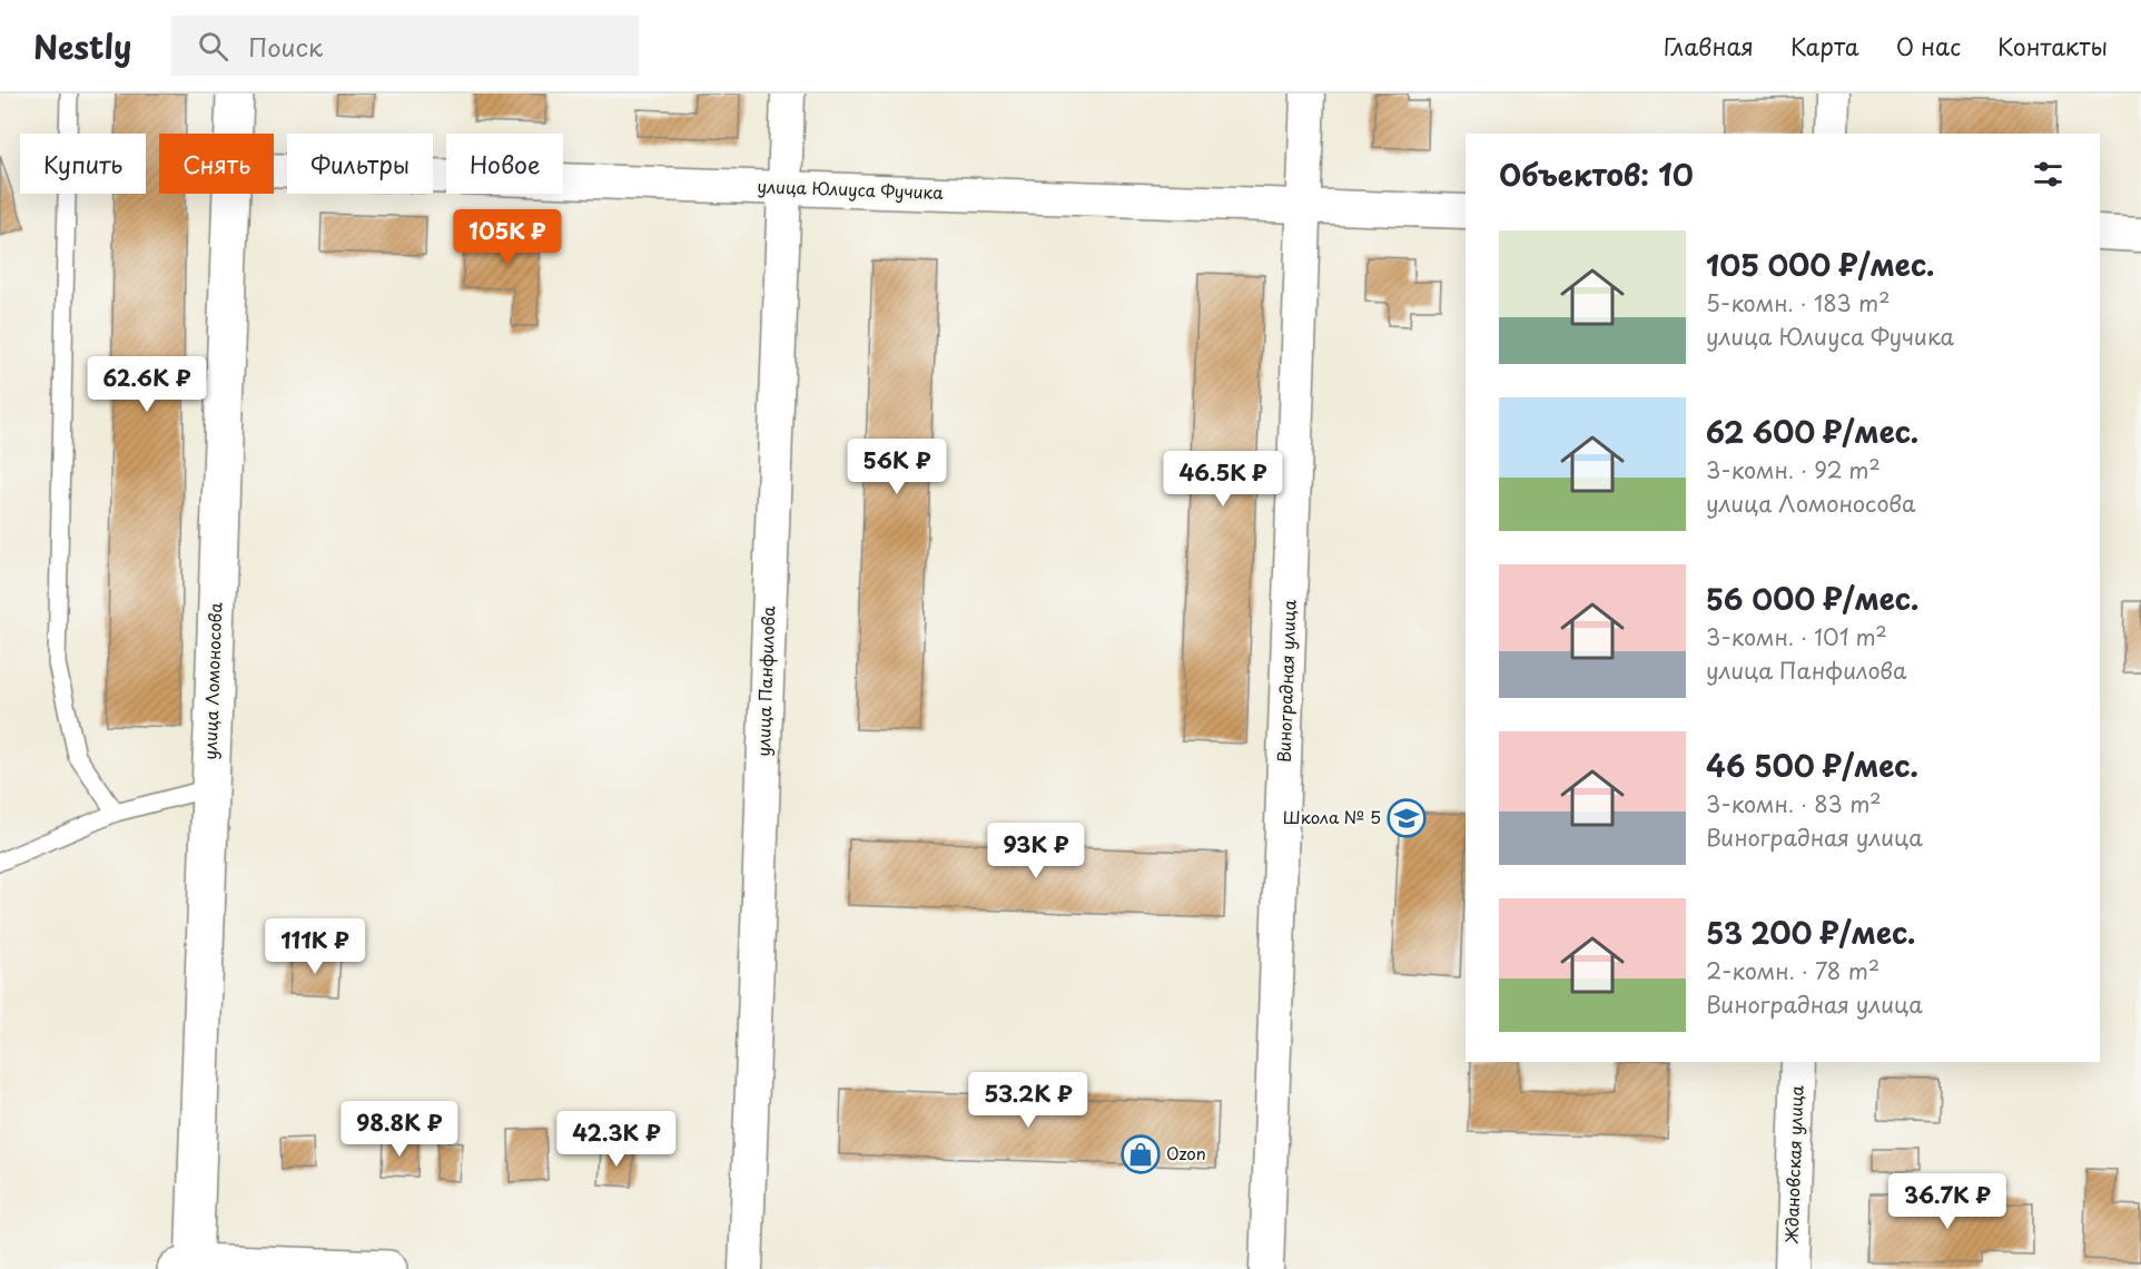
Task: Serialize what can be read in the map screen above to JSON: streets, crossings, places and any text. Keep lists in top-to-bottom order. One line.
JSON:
{"streets":{"street":["улица Юлиуса Фучика","улица Ломоносова","улица Панфилова","Виноградная улица","Ждановская улица"]},"crossings":[["улица Юлиуса Фучика","улица Панфилова"],["улица Юлиуса Фучика","Виноградная улица"]],"places":{"school or university":["Школа № 5"],"shop":["Ozon"]},"page":{"header":"Nestly","search":"Поиск","nav":["Главная","Карта","О нас","Контакты"],"chip":["Купить","Снять","Фильтры","Новое"],"heading":"Объектов: 10","price":["105K ₽","62.6K ₽","56K ₽","46.5K ₽","93K ₽","111K ₽","53.2K ₽","98.8K ₽","42.3K ₽","36.7K ₽"],"list":[{"name":"105 000 ₽/мес.","note":"5-комн. · 183 m² · улица Юлиуса Фучика"},{"name":"62 600 ₽/мес.","note":"3-комн. · 92 m² · улица Ломоносова"},{"name":"56 000 ₽/мес.","note":"3-комн. · 101 m² · улица Панфилова"},{"name":"46 500 ₽/мес.","note":"3-комн. · 83 m² · Виноградная улица"},{"name":"53 200 ₽/мес.","note":"2-комн. · 78 m² · Виноградная улица"}]}}
